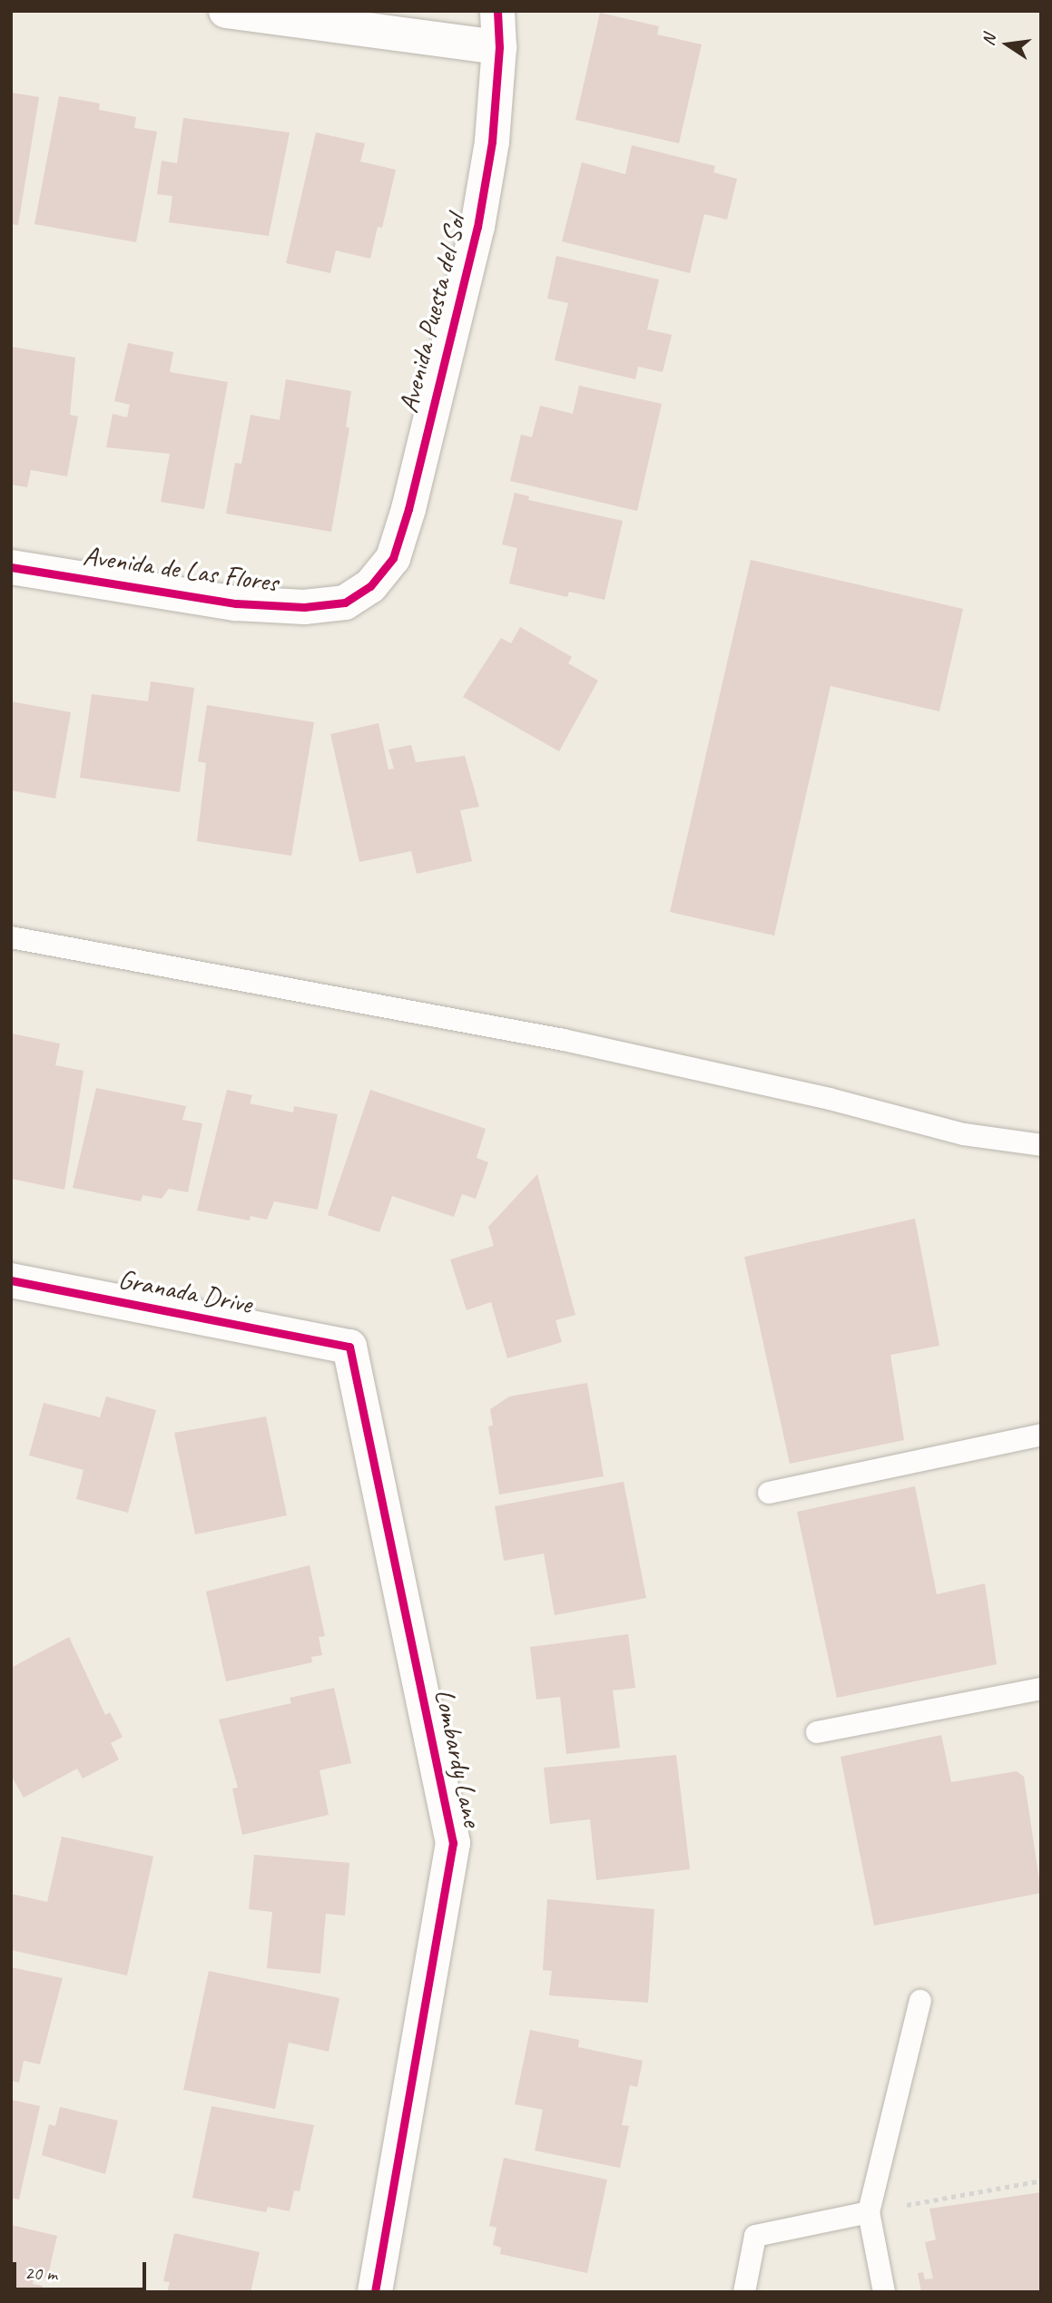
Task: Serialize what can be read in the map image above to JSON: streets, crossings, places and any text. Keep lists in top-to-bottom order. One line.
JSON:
{"streets":{"street":["Avenida Puesta del Sol","Avenida de Las Flores","Granada Drive","Lombardy Lane"]},"crossings":[["Avenida Puesta del Sol","Avenida de Las Flores"],["Granada Drive","Lombardy Lane"]],"scale_bar":"20 m","north":"left"}
